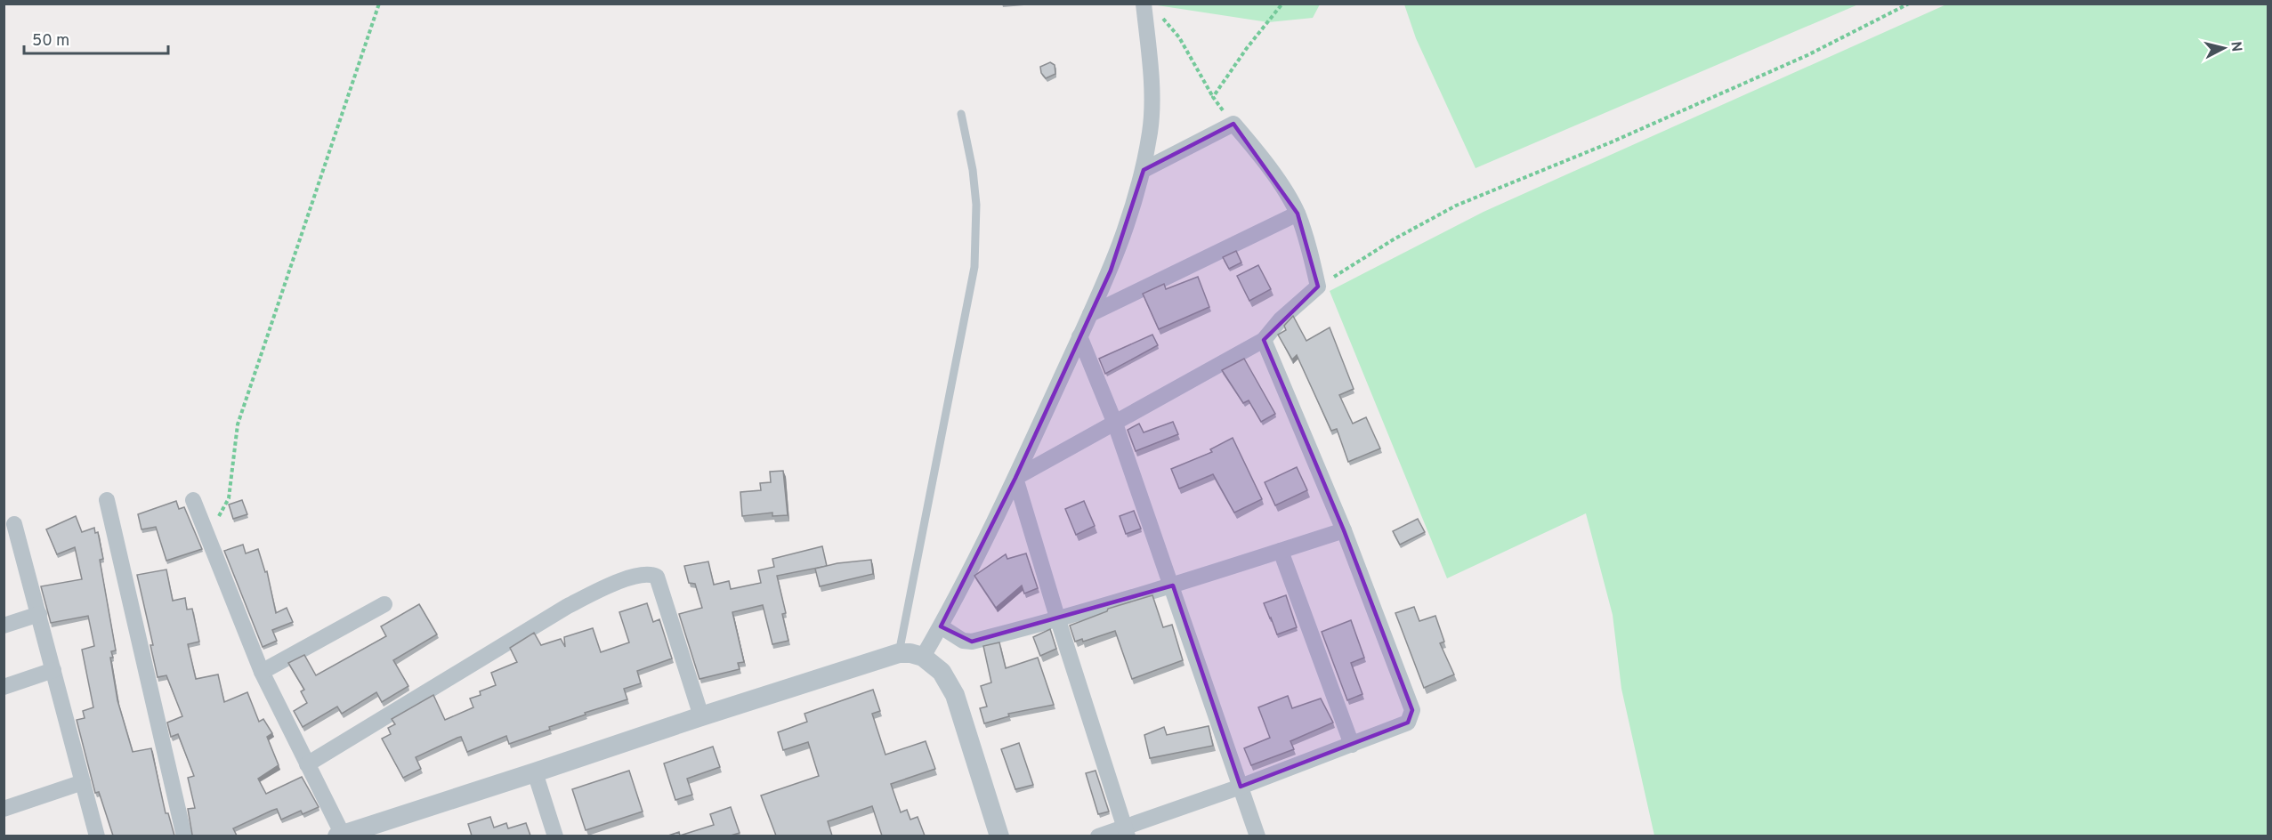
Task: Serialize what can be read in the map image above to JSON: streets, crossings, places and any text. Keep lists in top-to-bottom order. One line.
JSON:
{"scale_bar":"50 m","north":"right"}
